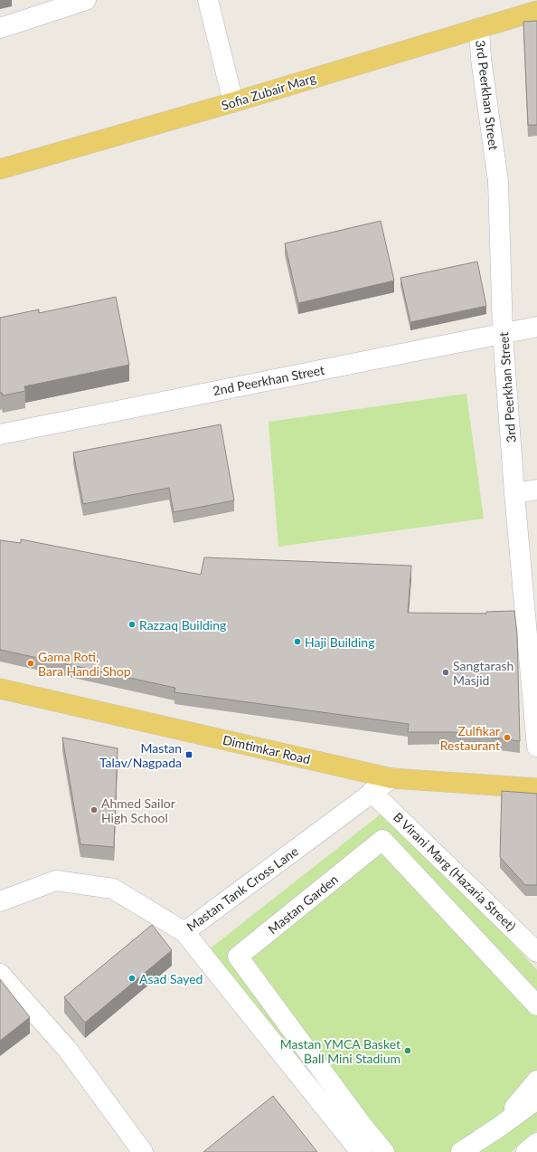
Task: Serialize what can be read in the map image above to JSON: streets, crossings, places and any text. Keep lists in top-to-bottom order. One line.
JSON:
{"streets":{"main road":["Sofia Zubair Marg","Dimtimkar Road"],"street":["3rd Peerkhan Street","2nd Peerkhan Street","B Virani Marg (Hazaria Street)","Mastan Tank Cross Lane","Mastan Garden"]},"crossings":[["Sofia Zubair Marg","3rd Peerkhan Street"],["3rd Peerkhan Street","2nd Peerkhan Street"],["Dimtimkar Road","Mastan Tank Cross Lane"],["B Virani Marg (Hazaria Street)","Mastan Tank Cross Lane"]],"places":{"other":["Razzaq Building","Haji Building","Gama Roti, Bara Handi Shop","Sangtarash Masjid","Zulfikar Restaurant","Ahmed Sailor High School","Asad Sayed","Mastan YMCA Basket Ball Mini Stadium"],"transit":["Mastan Talav/Nagpada"]}}
